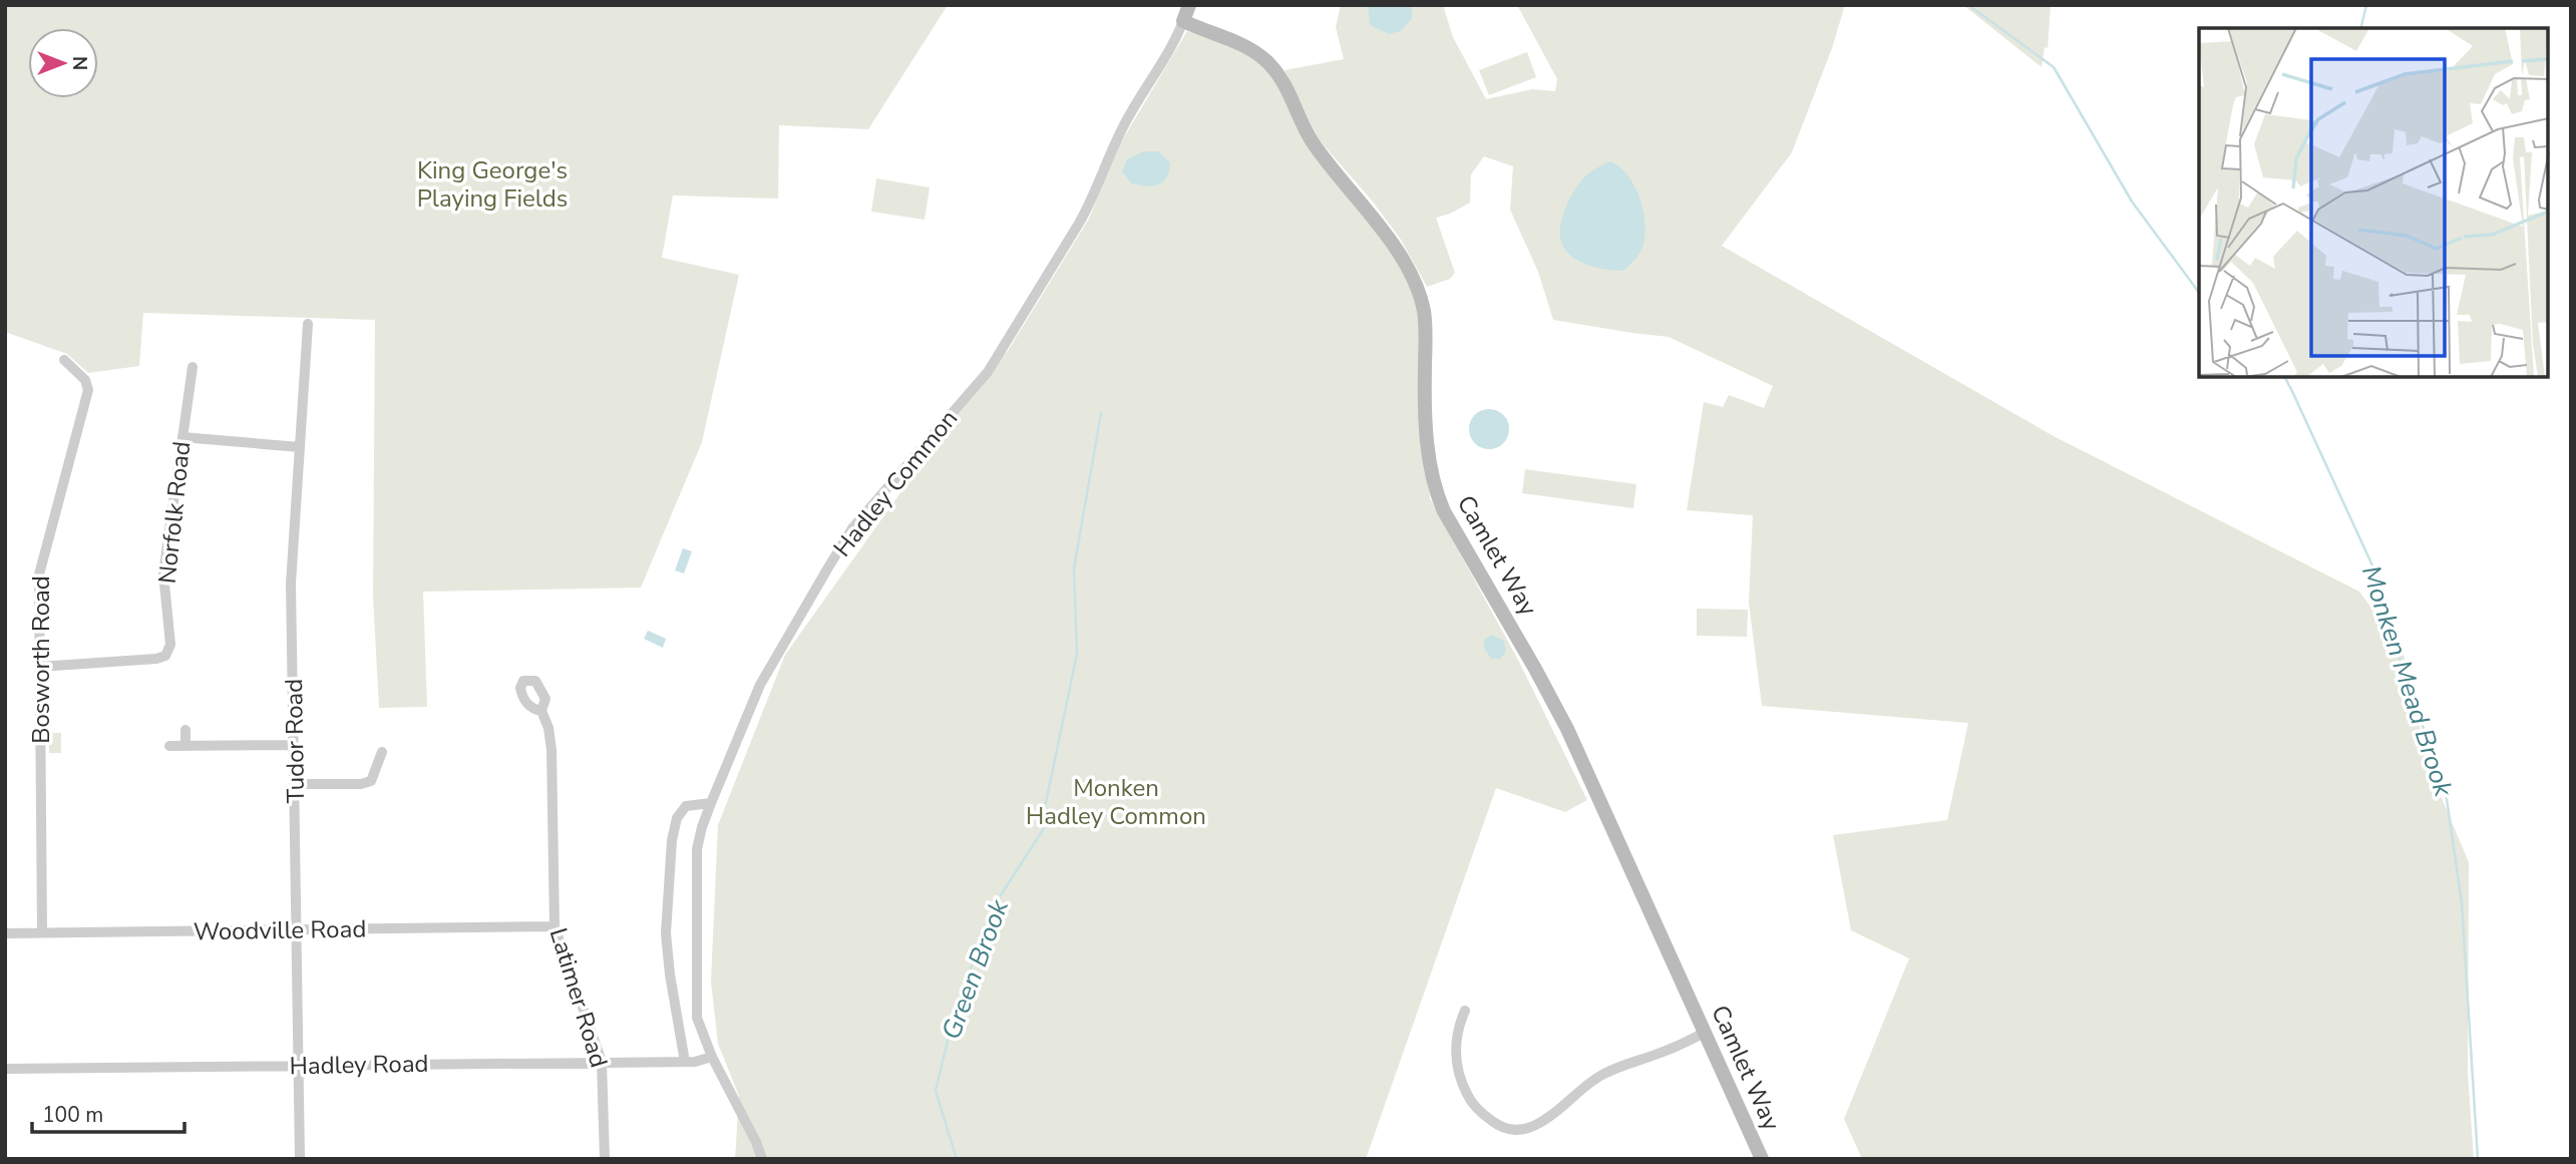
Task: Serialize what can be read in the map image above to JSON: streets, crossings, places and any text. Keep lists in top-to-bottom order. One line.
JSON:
{"streets":{"street":["Hadley Common","Norfolk Road","Camlet Way","Bosworth Road","Tudor Road","Woodville Road","Latimer Road","Hadley Road"]},"crossings":[["Hadley Common","Camlet Way"],["Hadley Common","Hadley Road"],["Norfolk Road","Bosworth Road"],["Bosworth Road","Woodville Road"],["Tudor Road","Woodville Road"],["Tudor Road","Hadley Road"],["Woodville Road","Latimer Road"],["Latimer Road","Hadley Road"]],"water":["Monken Mead Brook","Green Brook"],"parks":["King George's Playing Fields","Monken Hadley Common"],"scale_bar":"100 m","north":"right"}
